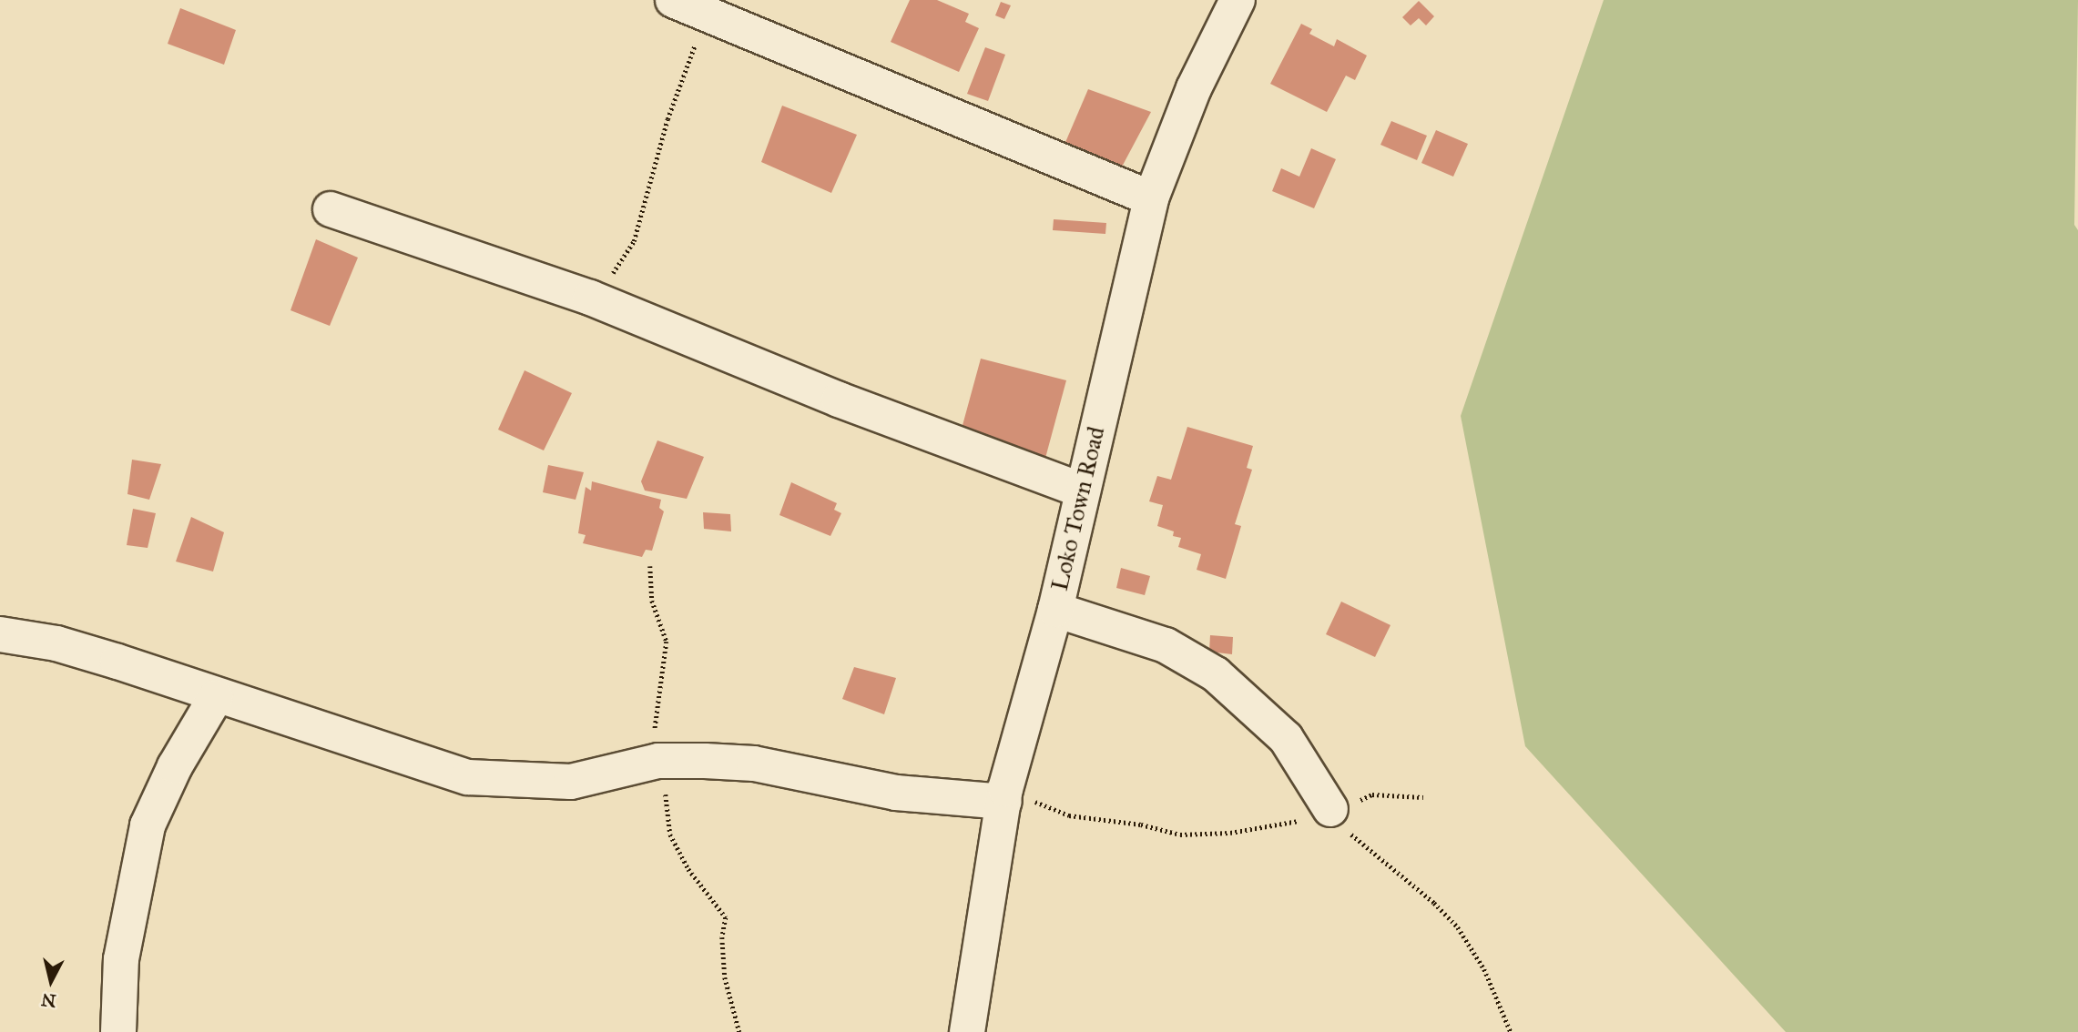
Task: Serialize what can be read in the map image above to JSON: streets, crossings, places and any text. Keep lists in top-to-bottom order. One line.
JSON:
{"streets":{"street":["Loko Town Road"]},"north":"bottom"}
